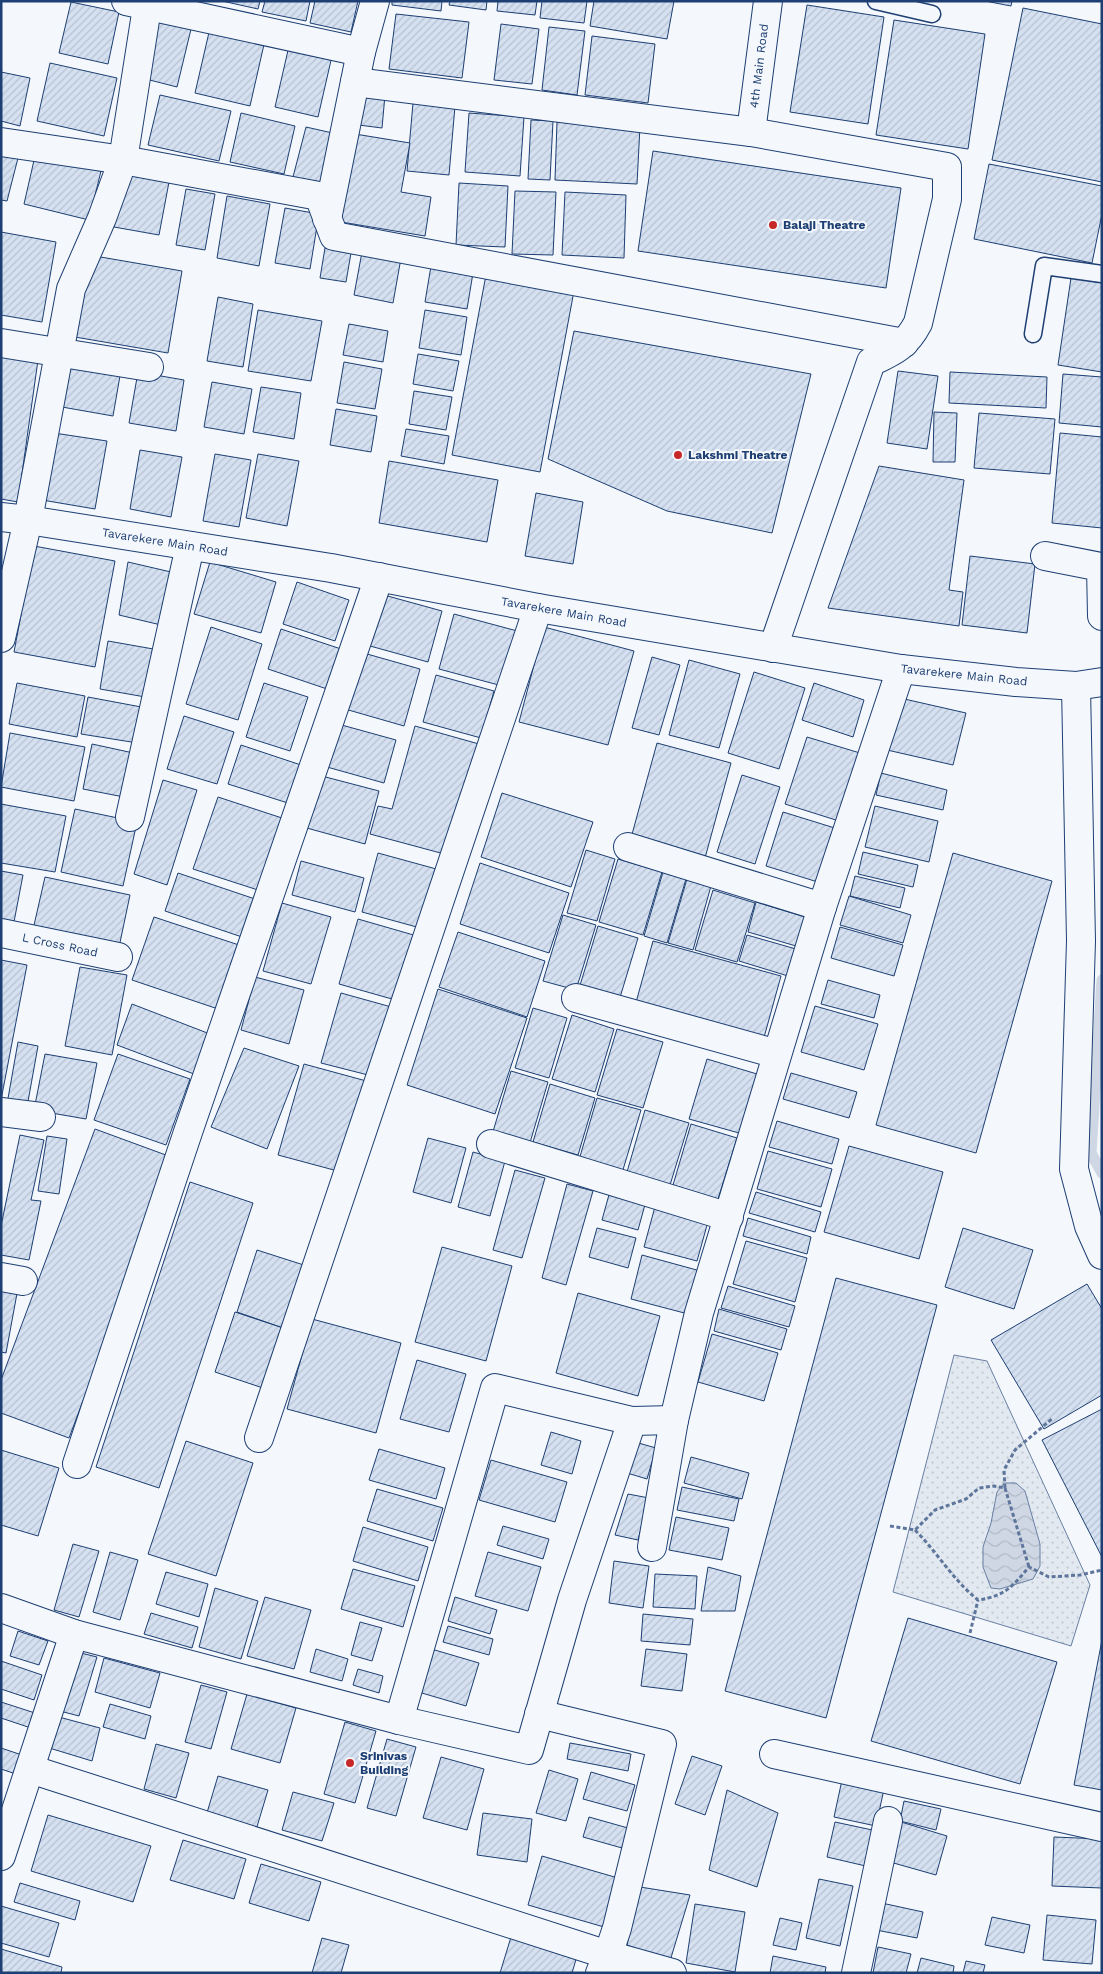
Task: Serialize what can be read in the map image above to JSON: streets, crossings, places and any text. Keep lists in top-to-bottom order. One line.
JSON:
{"streets":{"street":["4th Main Road","Tavarekere Main Road","L Cross Road"]},"places":["Balaji Theatre","Lakshmi Theatre","Srinivas Building"]}
